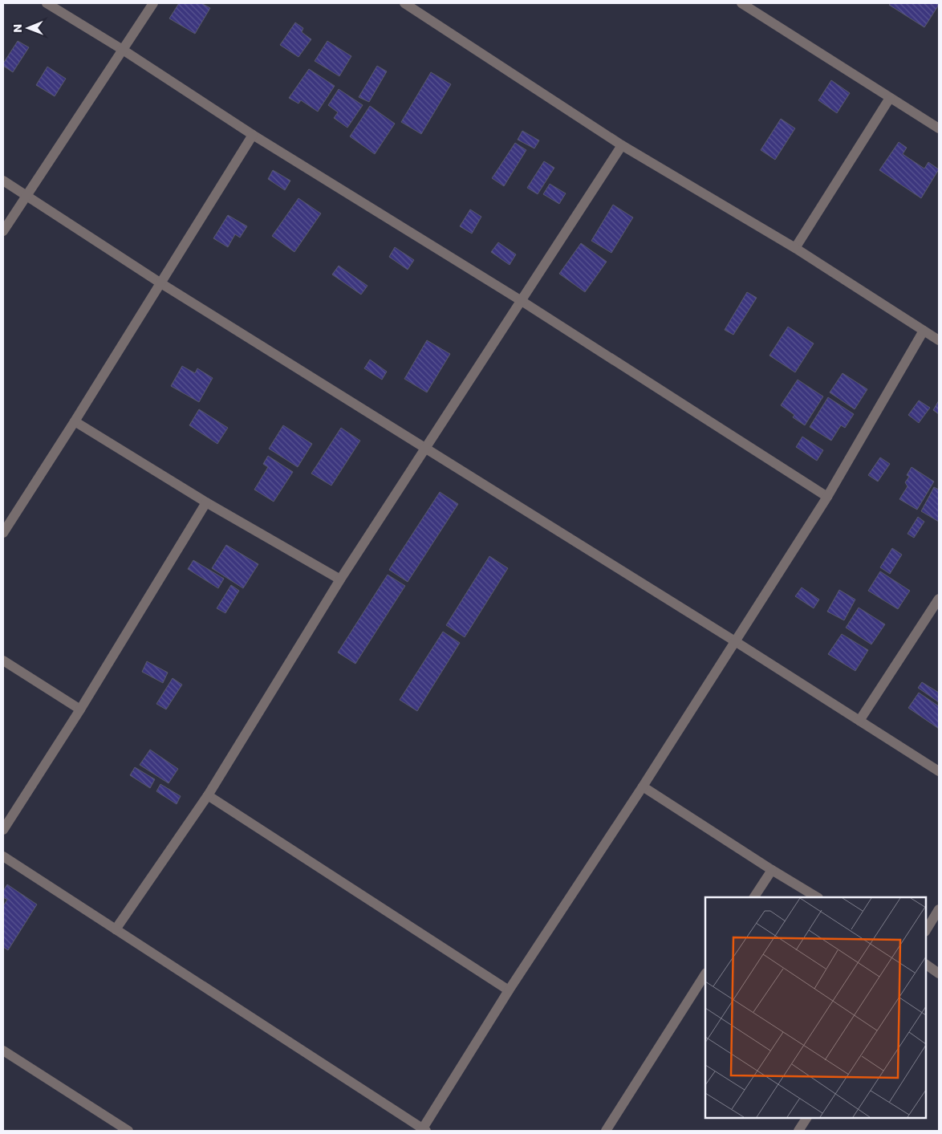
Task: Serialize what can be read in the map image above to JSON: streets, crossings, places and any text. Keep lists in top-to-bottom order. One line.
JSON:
{"north":"left"}
